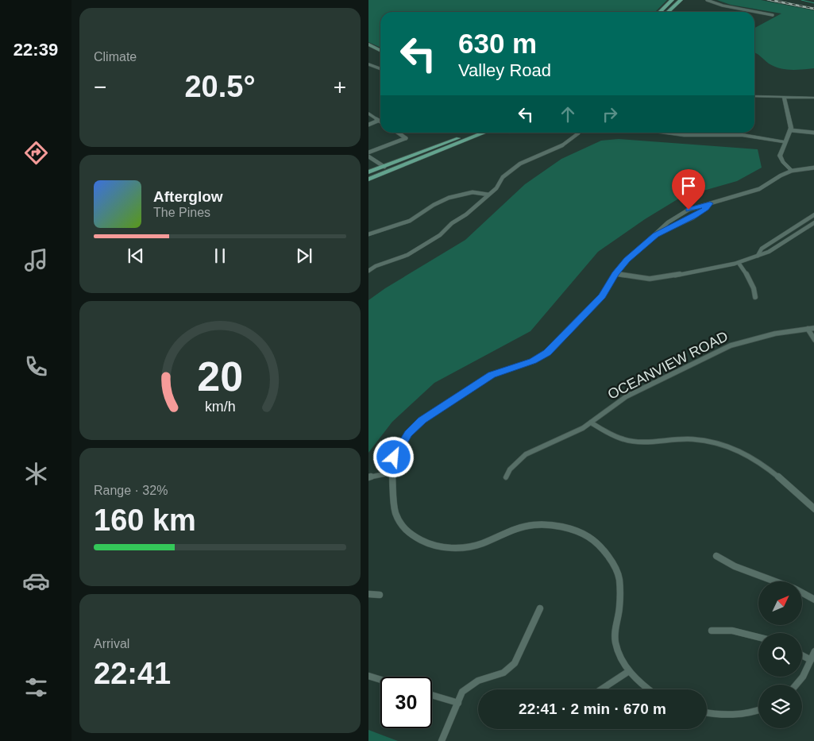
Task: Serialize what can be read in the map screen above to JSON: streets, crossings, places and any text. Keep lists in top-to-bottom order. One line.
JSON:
{"streets":{"street":["OCEANVIEW ROAD"]},"north":"top right","page":{"tabs":"22:39","tile":["Climate",["Range · 32%","160 km"],["Arrival","22:41"]],"turn":["630 m","Valley Road"],"heat":["−","20.5°","+"],"song":["Afterglow","The Pines"],"limit":"30","trip":"22:41 · 2 min · 670 m","gauge":["20","km/h"]}}
